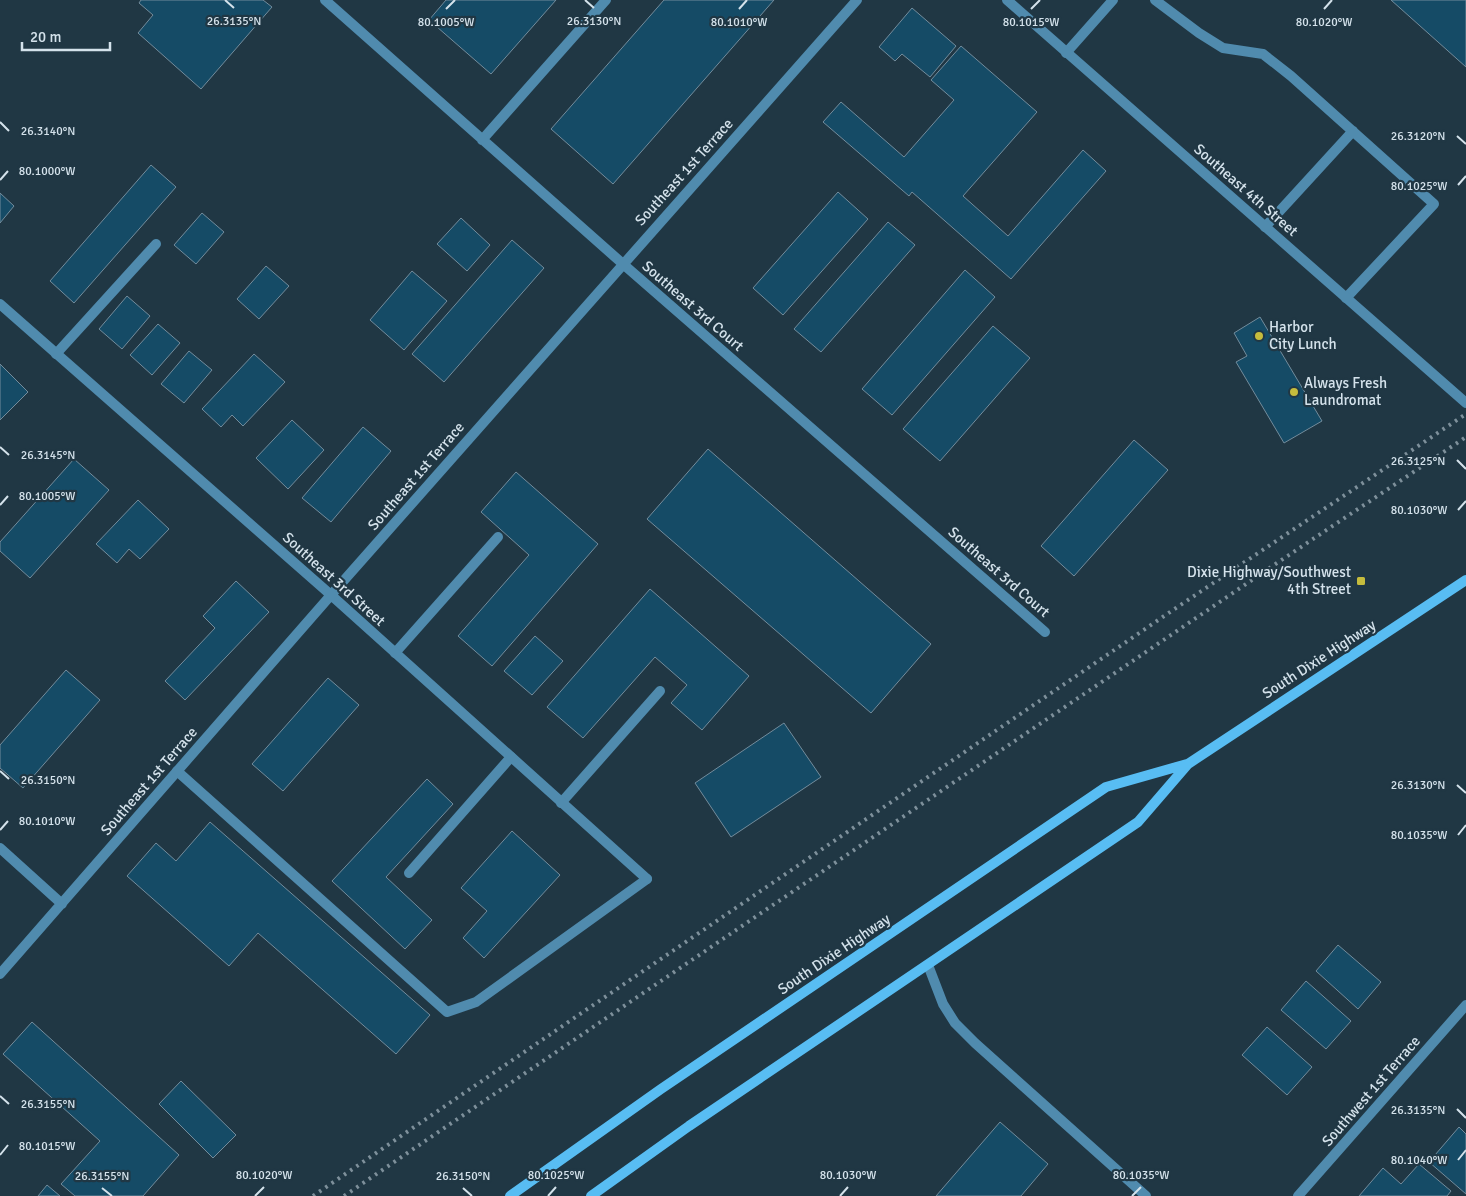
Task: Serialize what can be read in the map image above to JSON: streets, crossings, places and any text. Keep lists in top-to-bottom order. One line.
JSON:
{"streets":{"main road":["South Dixie Highway"],"street":["Southeast 1st Terrace","Southeast 4th Street","Southeast 3rd Court","Southeast 3rd Street","Southwest 1st Terrace"]},"crossings":[["Southeast 1st Terrace","Southeast 3rd Court"],["Southeast 1st Terrace","Southeast 3rd Street"]],"places":{"other":["Harbor City Lunch","Always Fresh Laundromat"],"transit":["Dixie Highway/Southwest 4th Street"]},"scale_bar":"20 m","coordinates":["26.3130°N","26.3135°N","80.1005°W","80.1010°W","80.1015°W","80.1020°W","26.3140°N","26.3120°N","80.1000°W","80.1025°W","26.3145°N","26.3125°N","80.1030°W","26.3150°N","80.1035°W","26.3155°N","80.1040°W"]}
